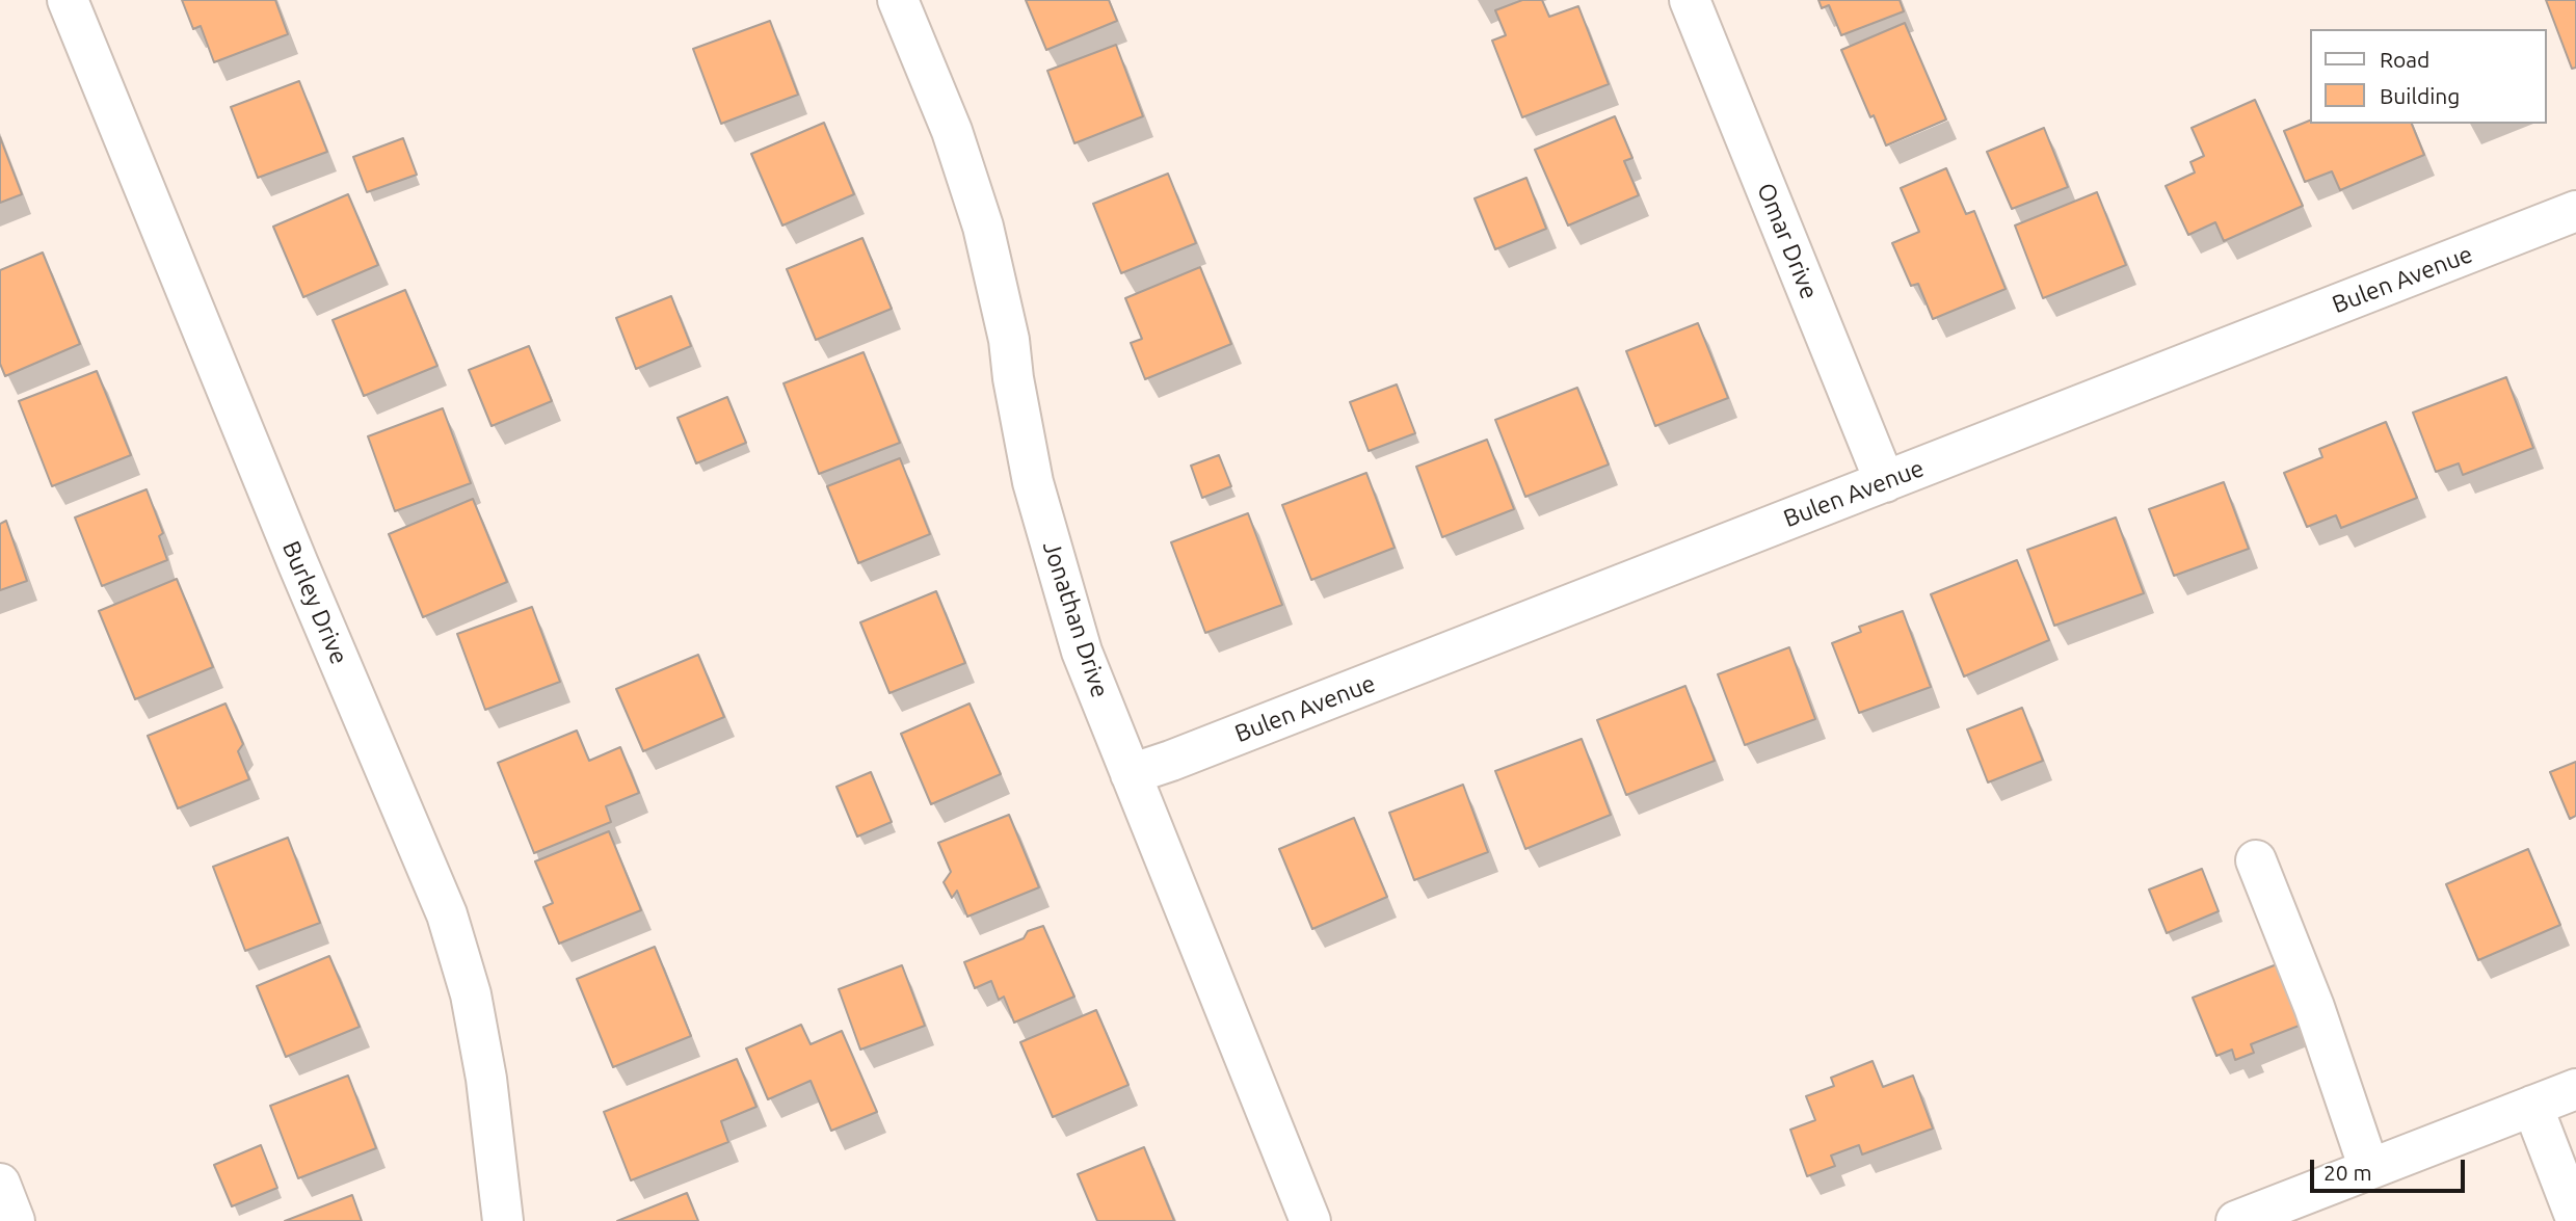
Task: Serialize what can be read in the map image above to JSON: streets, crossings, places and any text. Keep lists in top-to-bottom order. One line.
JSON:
{"streets":{"street":["Omar Drive","Bulen Avenue","Burley Drive","Jonathan Drive"]},"crossings":[["Omar Drive","Bulen Avenue"],["Bulen Avenue","Jonathan Drive"]],"legend":["Road","Building"],"scale_bar":"20 m"}
